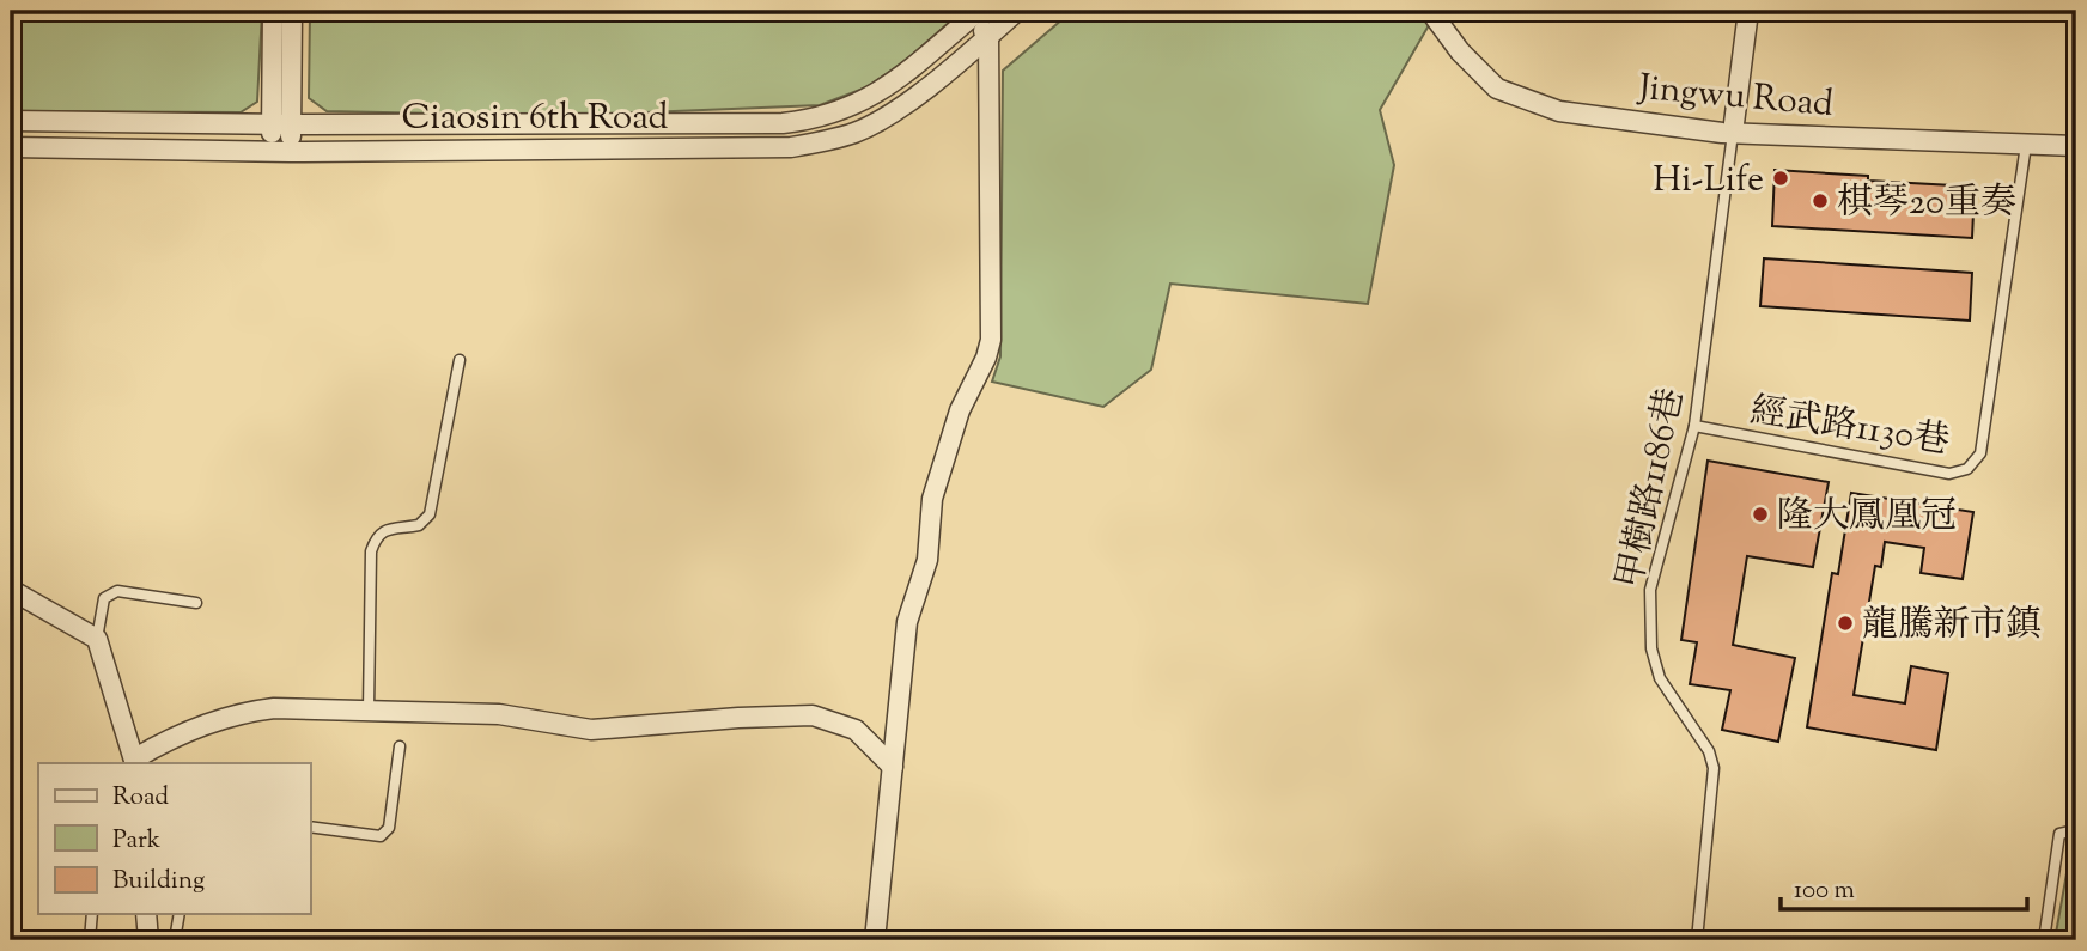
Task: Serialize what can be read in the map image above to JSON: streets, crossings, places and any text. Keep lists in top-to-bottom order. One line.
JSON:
{"streets":{"street":["Jingwu Road","Ciaosin 6th Road"],"lane":["經武路1130巷","甲樹路1186巷"]},"crossings":[["Jingwu Road","經武路1130巷"],["Jingwu Road","甲樹路1186巷"],["經武路1130巷","甲樹路1186巷"]],"places":["Hi-Life","棋琴20重奏","隆大鳳凰冠","龍騰新市鎮"],"legend":["Road","Park","Building"],"scale_bar":"100 m"}
